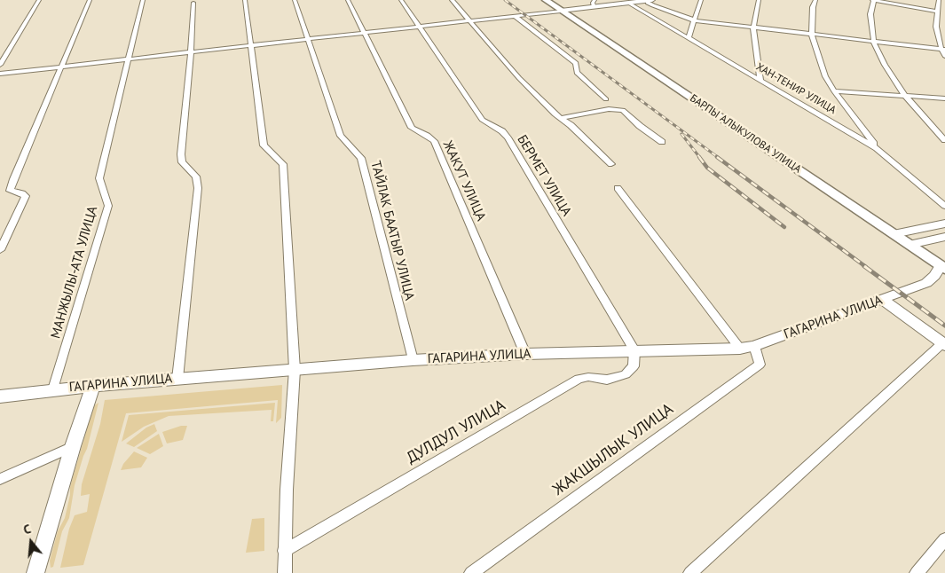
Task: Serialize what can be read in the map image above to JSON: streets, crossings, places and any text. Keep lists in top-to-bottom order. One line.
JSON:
{"streets":{"main road":["БАРПЫ АЛЫКУЛОВА УЛИЦА","ГАГАРИНА УЛИЦА"],"street":["ХАН-ТЕНИР УЛИЦА","БЕРМЕТ УЛИЦА","ЖАКУТ УЛИЦА","ТАЙЛАК БААТЫР УЛИЦА","МАНЖЫЛЫ-АТА УЛИЦА","ДУЛДУЛ УЛИЦА","ЖАКШЫЛЫК УЛИЦА"]},"crossings":[["БАРПЫ АЛЫКУЛОВА УЛИЦА","ГАГАРИНА УЛИЦА"],["БЕРМЕТ УЛИЦА","ГАГАРИНА УЛИЦА"],["БЕРМЕТ УЛИЦА","ДУЛДУЛ УЛИЦА"],["ЖАКУТ УЛИЦА","ГАГАРИНА УЛИЦА"],["ТАЙЛАК БААТЫР УЛИЦА","ГАГАРИНА УЛИЦА"],["МАНЖЫЛЫ-АТА УЛИЦА","ГАГАРИНА УЛИЦА"],["ГАГАРИНА УЛИЦА","ДУЛДУЛ УЛИЦА"],["ГАГАРИНА УЛИЦА","ЖАКШЫЛЫК УЛИЦА"]],"north":"top"}
